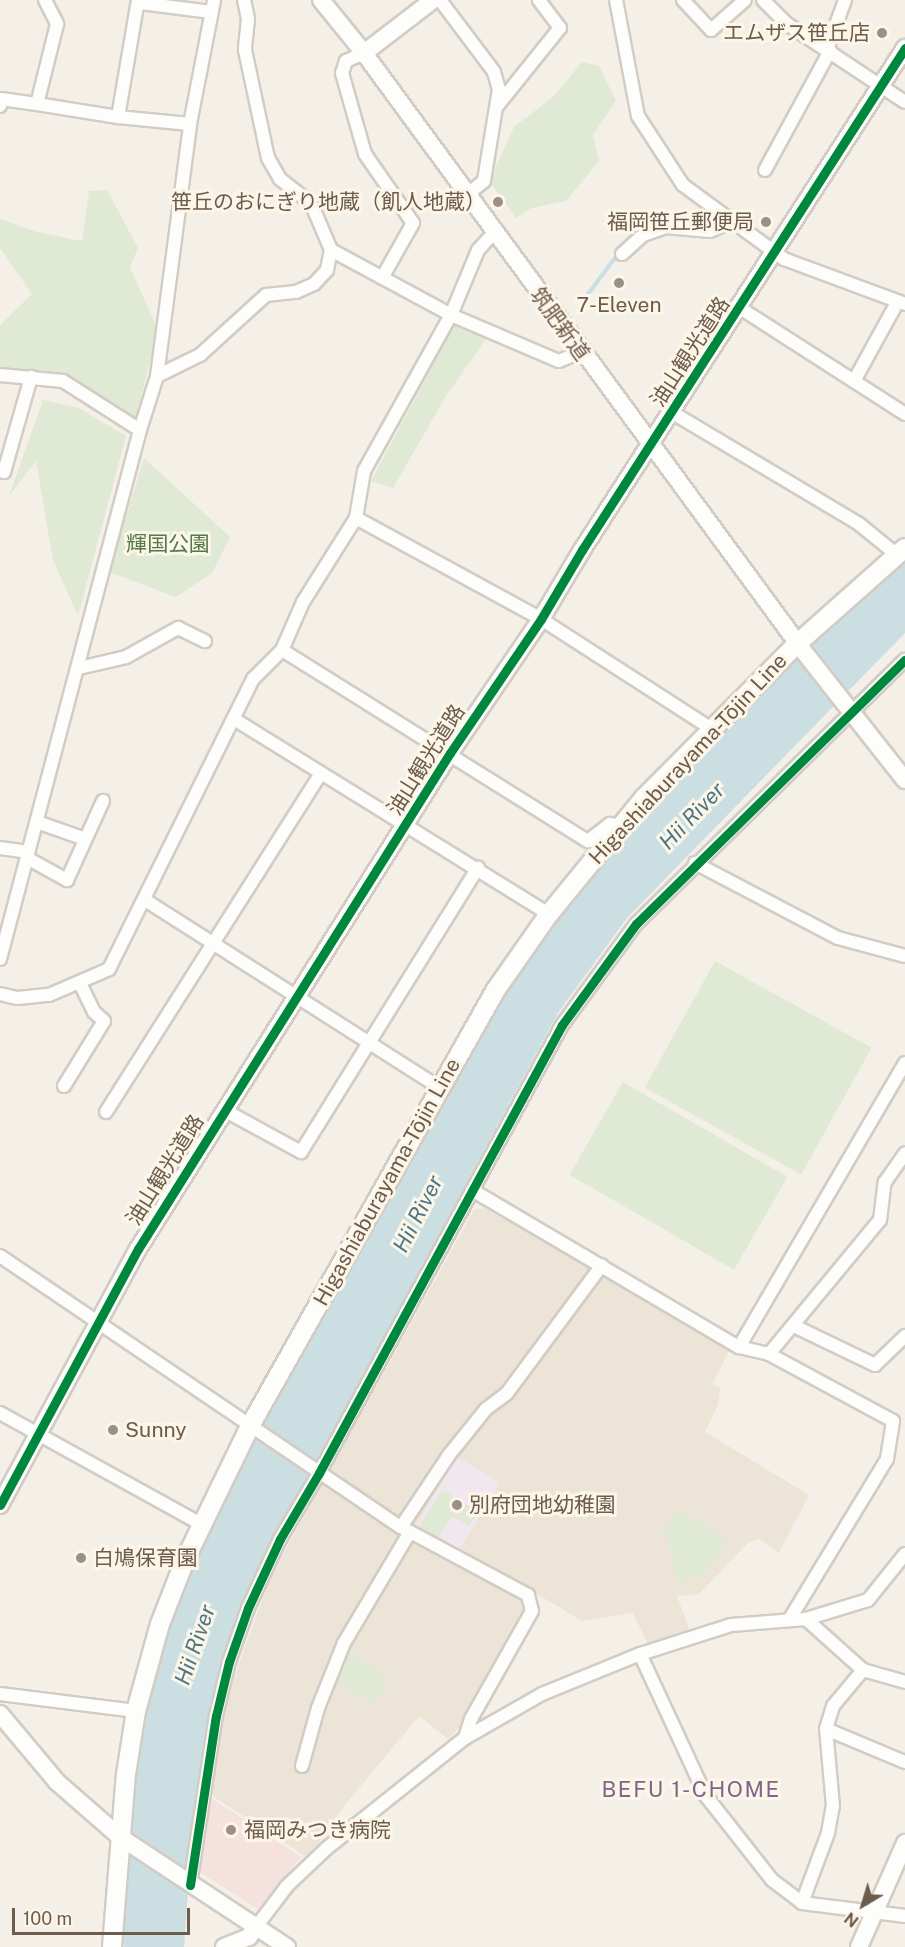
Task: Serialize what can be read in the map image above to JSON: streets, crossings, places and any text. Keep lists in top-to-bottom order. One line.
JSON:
{"streets":{"main road":["Higashiaburayama-Tōjin Line"],"street":["筑肥新道","油山観光道路"]},"crossings":[["筑肥新道","油山観光道路"],["筑肥新道","Higashiaburayama-Tōjin Line"]],"districts":["BEFU 1-CHOME"],"water":["Hii River"],"parks":["輝国公園"],"places":["エムザス笹丘店","笹丘のおにぎり地蔵（飢人地蔵）","福岡笹丘郵便局","7-Eleven","Sunny","別府団地幼稚園","白鳩保育園","福岡みつき病院"],"scale_bar":"100 m","north":"bottom left"}
